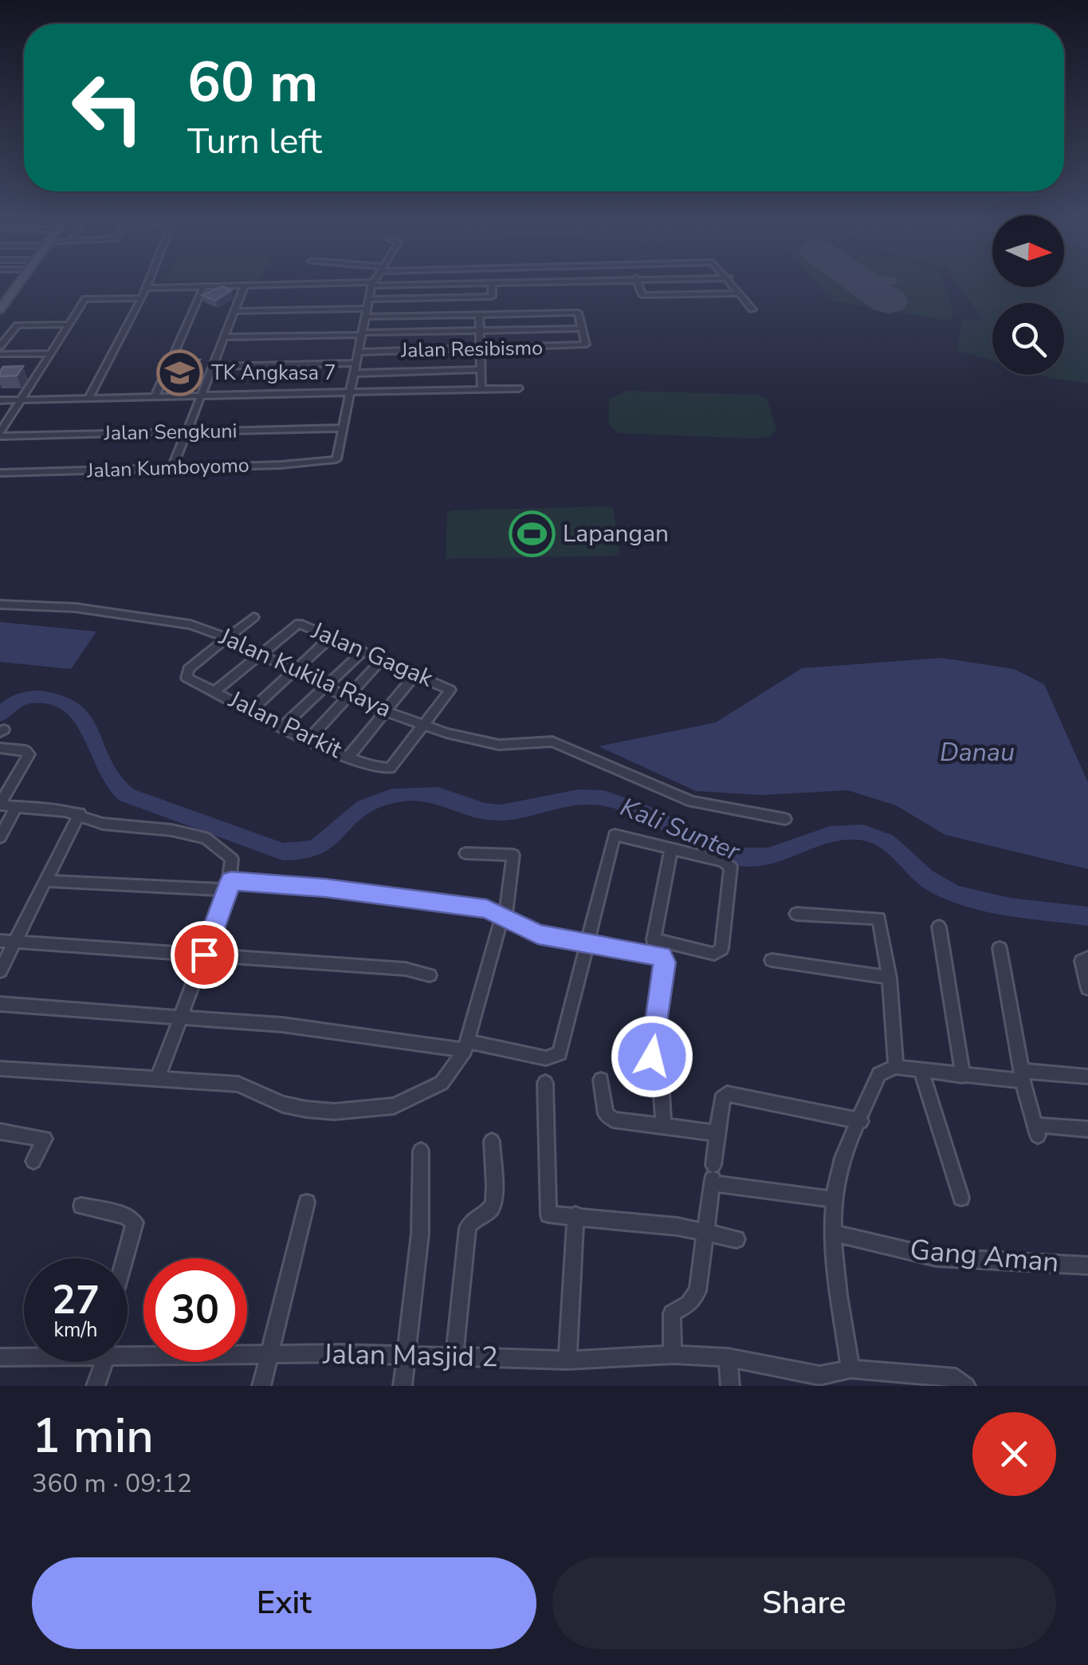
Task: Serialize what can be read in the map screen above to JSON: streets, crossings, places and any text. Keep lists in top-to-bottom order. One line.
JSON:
{"streets":{"street":["Jalan Resibismo","Jalan Sengkuni","Jalan Kumboyomo","Jalan Gagak","Jalan Kukila Raya","Jalan Parkit","Gang Aman","Jalan Masjid 2"]},"crossings":[["Jalan Sengkuni","Jalan Kumboyomo"],["Jalan Gagak","Jalan Kukila Raya"],["Jalan Gagak","Jalan Parkit"],["Jalan Kukila Raya","Jalan Parkit"]],"water":["Danau","Kali Sunter"],"places":{"school or university":["TK Angkasa 7"],"sports":["Lapangan"]},"north":"right","page":{"turn":["60 m","Turn left"],"speed":"27 km/h","limit":"30","heading":["1 min","360 m · 09:12"],"buttons":["Exit","Share"]}}
